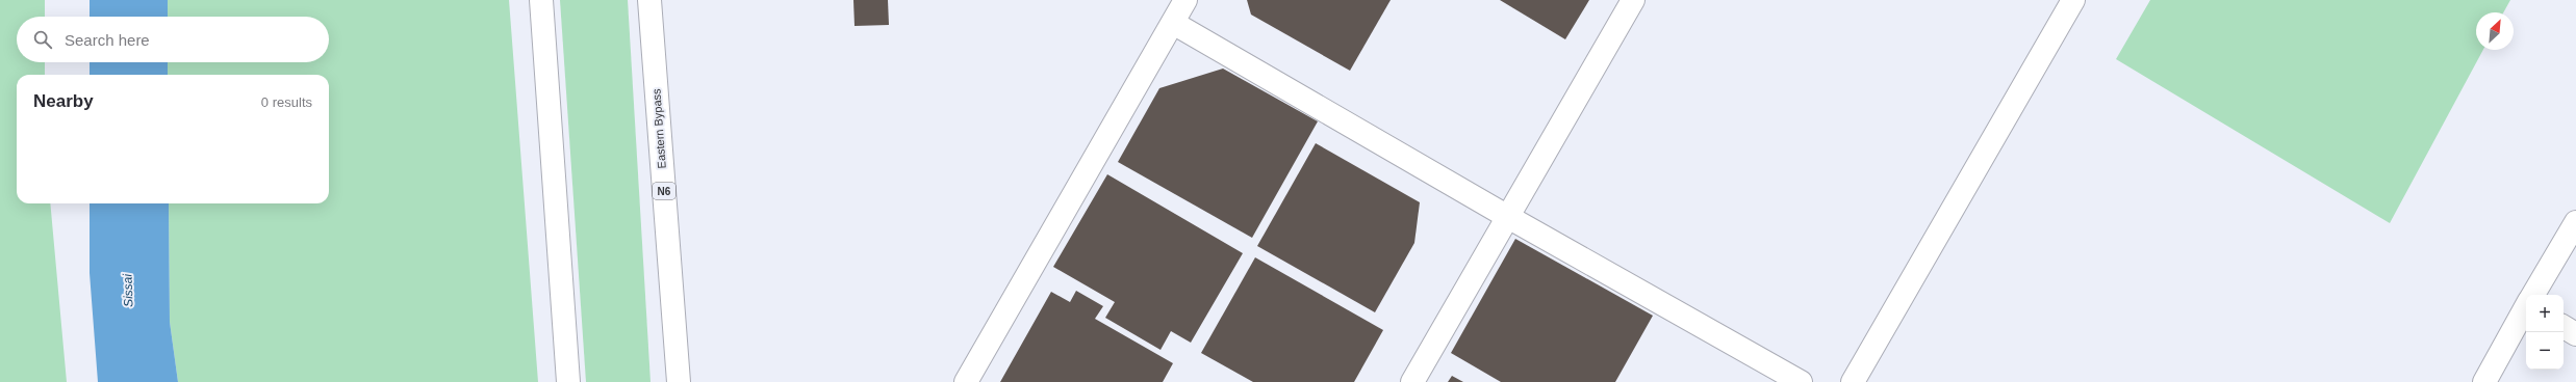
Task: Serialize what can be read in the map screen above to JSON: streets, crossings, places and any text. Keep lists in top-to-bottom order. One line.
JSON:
{"streets":{"main road":["Eastern Bypass","N6"]},"water":["Sissai"],"north":"top right","page":{"search":"Search here","heading":["Nearby","0 results"],"map_buttons":["+","−"]}}
